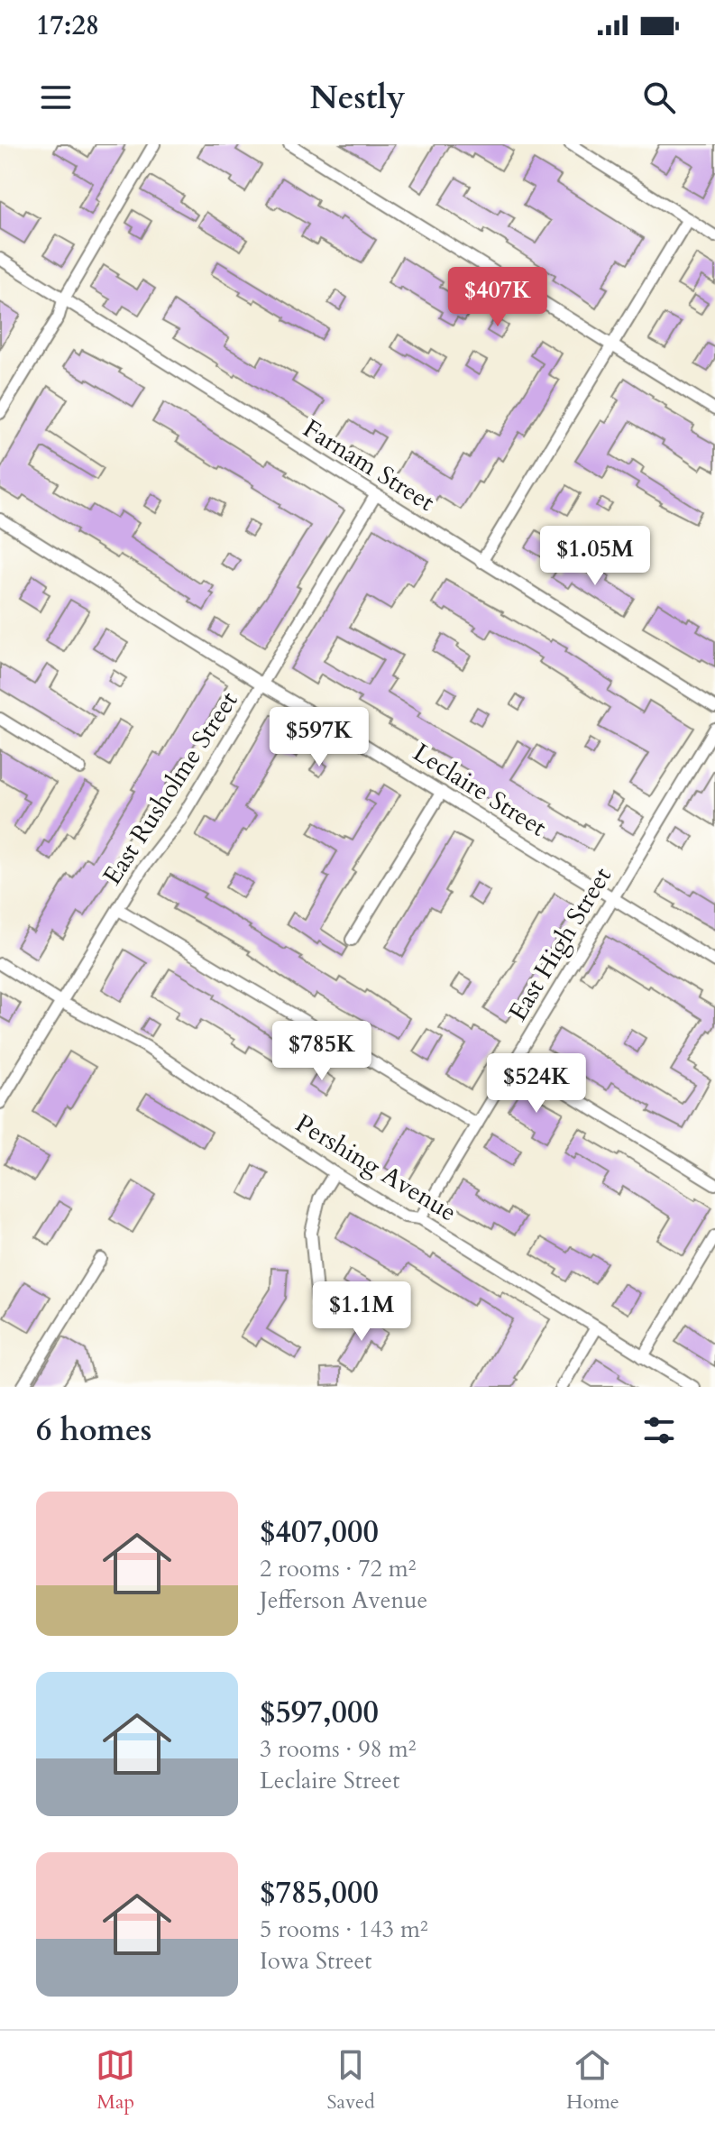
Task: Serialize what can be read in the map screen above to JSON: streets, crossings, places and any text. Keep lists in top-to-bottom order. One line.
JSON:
{"streets":{"street":["Farnam Street","East Rusholme Street","Leclaire Street","East High Street","Pershing Avenue"]},"crossings":[["Farnam Street","East Rusholme Street"],["East Rusholme Street","Leclaire Street"],["East Rusholme Street","Pershing Avenue"],["Leclaire Street","East High Street"],["East High Street","Pershing Avenue"]],"page":{"status":"17:28","header":"Nestly","price":["$407K","$1.05M","$597K","$785K","$524K","$1.1M"],"heading":"6 homes","list":[{"name":"$407,000","note":"2 rooms · 72 m² · Jefferson Avenue"},{"name":"$597,000","note":"3 rooms · 98 m² · Leclaire Street"},{"name":"$785,000","note":"5 rooms · 143 m² · Iowa Street"}],"tabs":["Map","Saved","Home"]}}
